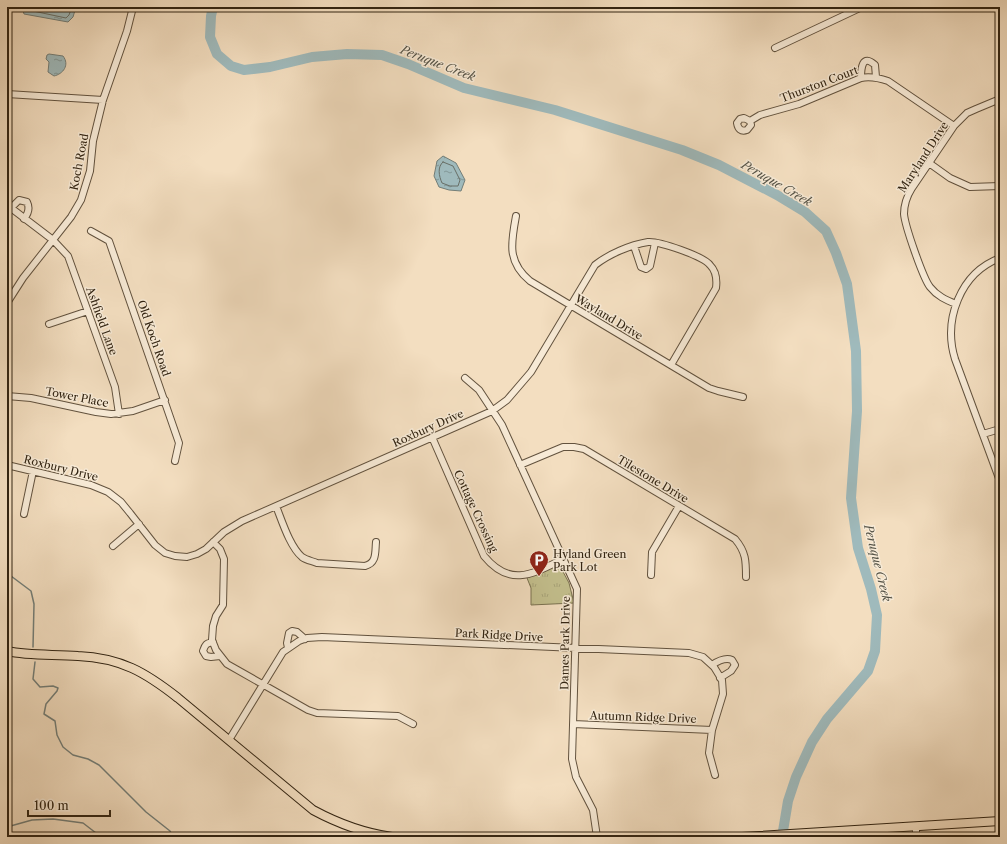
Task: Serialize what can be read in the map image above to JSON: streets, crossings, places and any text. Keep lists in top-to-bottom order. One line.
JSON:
{"streets":{"street":["Thurston Court","Maryland Drive","Koch Road","Wayland Drive","Ashfield Lane","Old Koch Road","Tower Place","Roxbury Drive","Tilestone Drive","Cottage Crossing","Park Ridge Drive","Dames Park Drive","Autumn Ridge Drive"]},"crossings":[["Thurston Court","Maryland Drive"],["Koch Road","Ashfield Lane"],["Wayland Drive","Roxbury Drive"],["Ashfield Lane","Tower Place"],["Old Koch Road","Tower Place"],["Roxbury Drive","Cottage Crossing"],["Roxbury Drive","Dames Park Drive"],["Tilestone Drive","Dames Park Drive"],["Cottage Crossing","Dames Park Drive"],["Park Ridge Drive","Dames Park Drive"],["Park Ridge Drive","Autumn Ridge Drive"],["Dames Park Drive","Autumn Ridge Drive"]],"water":["Peruque Creek"],"places":{"parking":["Hyland Green Park Lot"]},"scale_bar":"100 m"}
